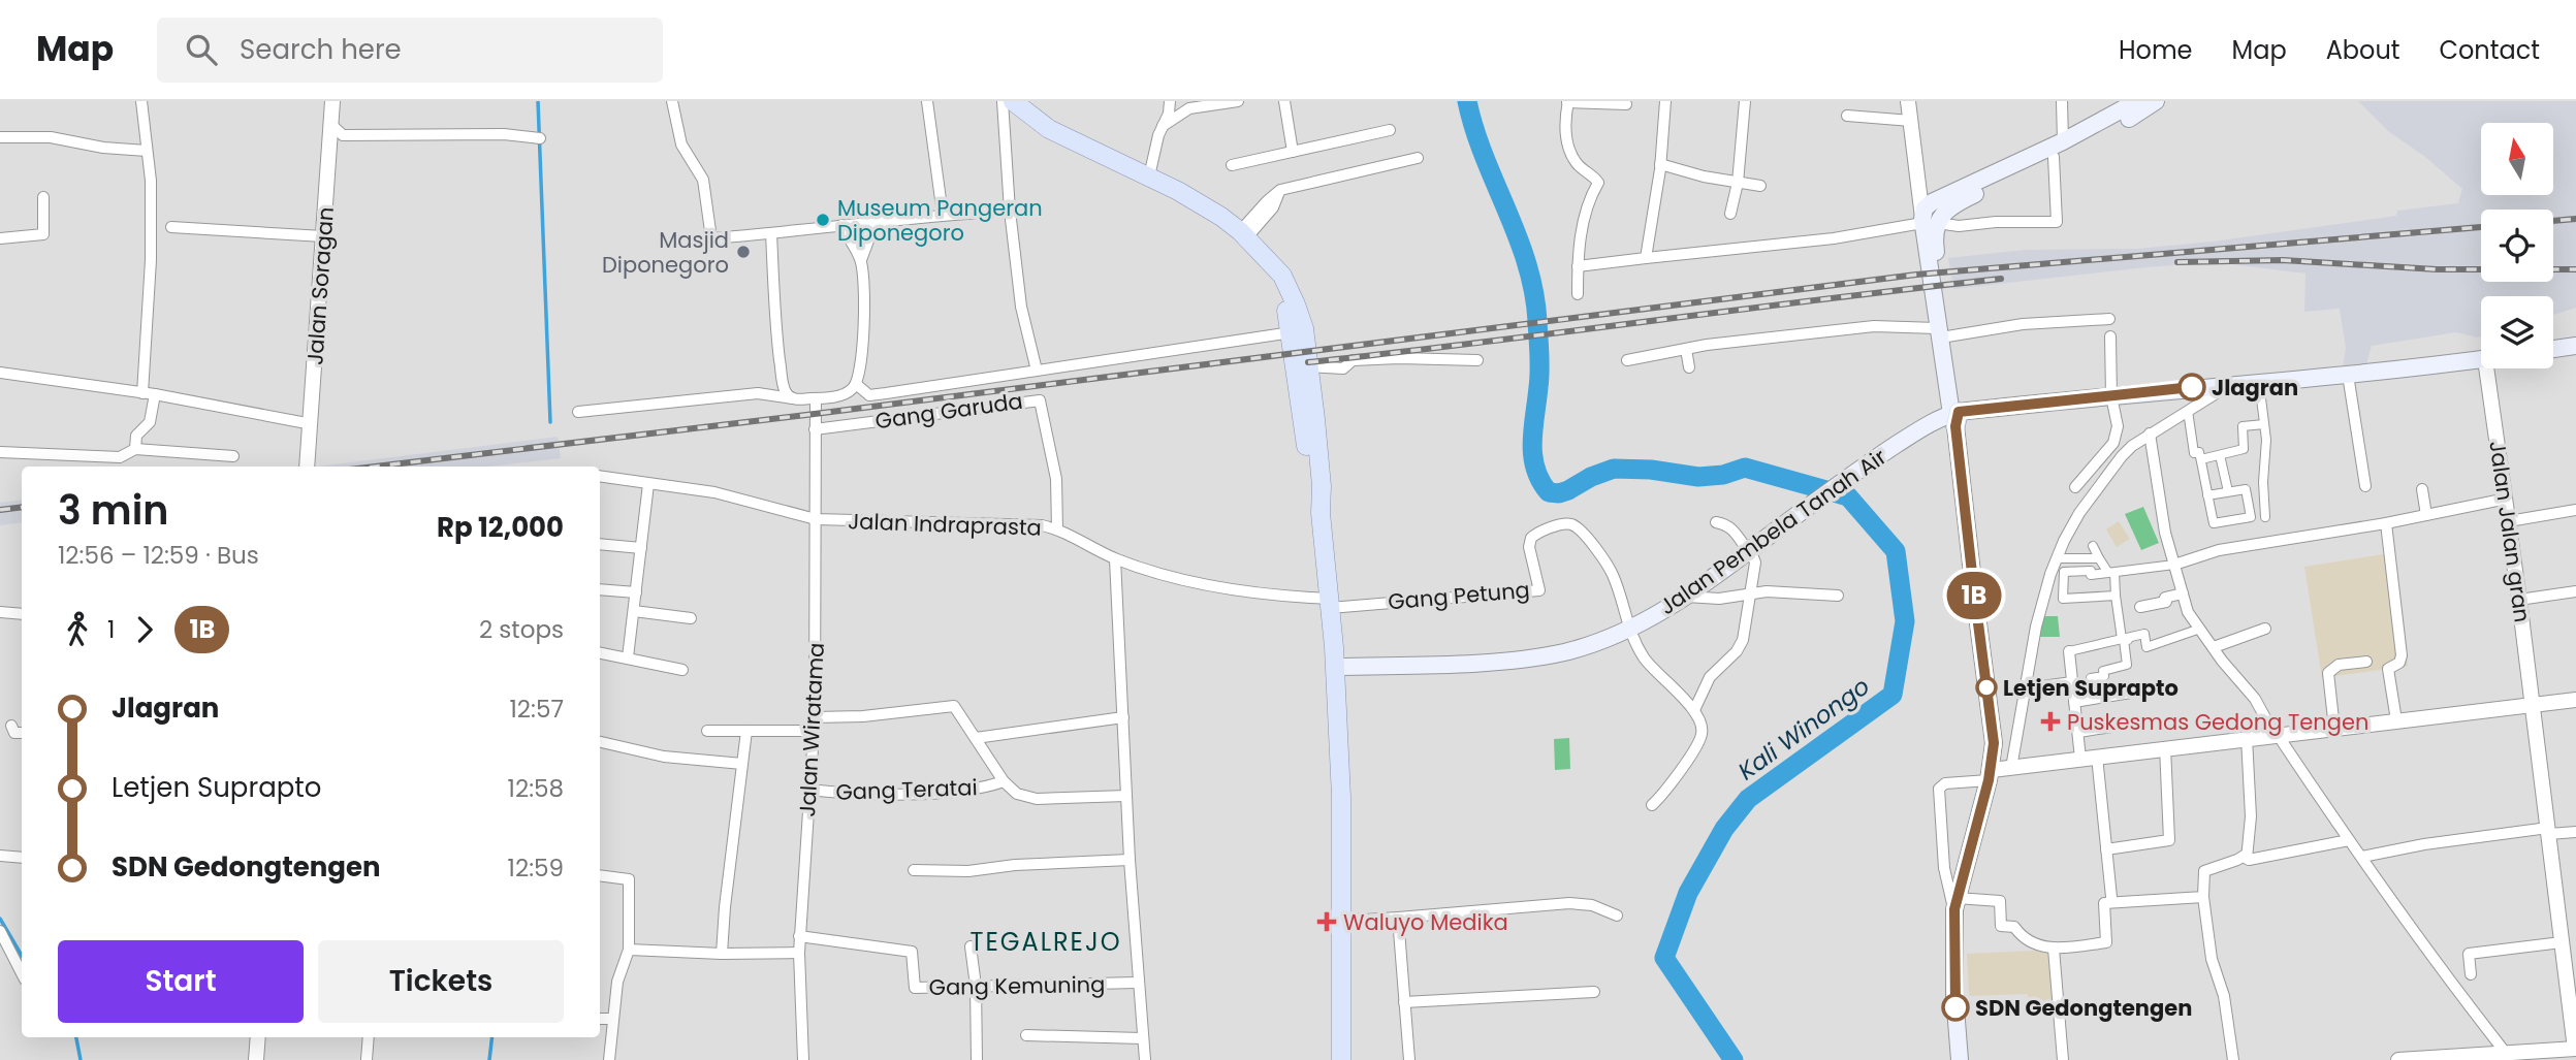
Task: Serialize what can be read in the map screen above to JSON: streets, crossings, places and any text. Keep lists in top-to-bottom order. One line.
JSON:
{"streets":{"main road":["Jalan Pembela Tanah Air"],"street":["Jalan Soragan","Gang Garuda","Jalan Indraprasta","Jalan Jalan gran","Gang Petung","Jalan Wiratama","Gang Teratai","Gang Kemuning"]},"crossings":[["Gang Garuda","Jalan Indraprasta"],["Gang Garuda","Jalan Wiratama"],["Jalan Indraprasta","Gang Petung"],["Jalan Indraprasta","Jalan Wiratama"],["Jalan Pembela Tanah Air","Gang Petung"],["Jalan Wiratama","Gang Teratai"],["Jalan Wiratama","Gang Kemuning"]],"districts":["TEGALREJO"],"water":["Kali Winongo"],"places":{"other":["Museum Pangeran Diponegoro","Masjid Diponegoro","Jlagran","Letjen Suprapto","SDN Gedongtengen"],"health":["Puskesmas Gedong Tengen","Waluyo Medika"]},"lines":["bus line 1B"],"north":"top","page":{"header":"Map","search":"Search here","nav":["Home","Map","About","Contact"],"on_map":"1B","heading":["3 min","12:56 – 12:59 · Bus","Rp 12,000"],"legs":["1","1B","2 stops"],"list":[{"name":"Jlagran","value":"12:57"},{"name":"Letjen Suprapto","value":"12:58"},{"name":"SDN Gedongtengen","value":"12:59"}],"buttons":["Start","Tickets"]}}
